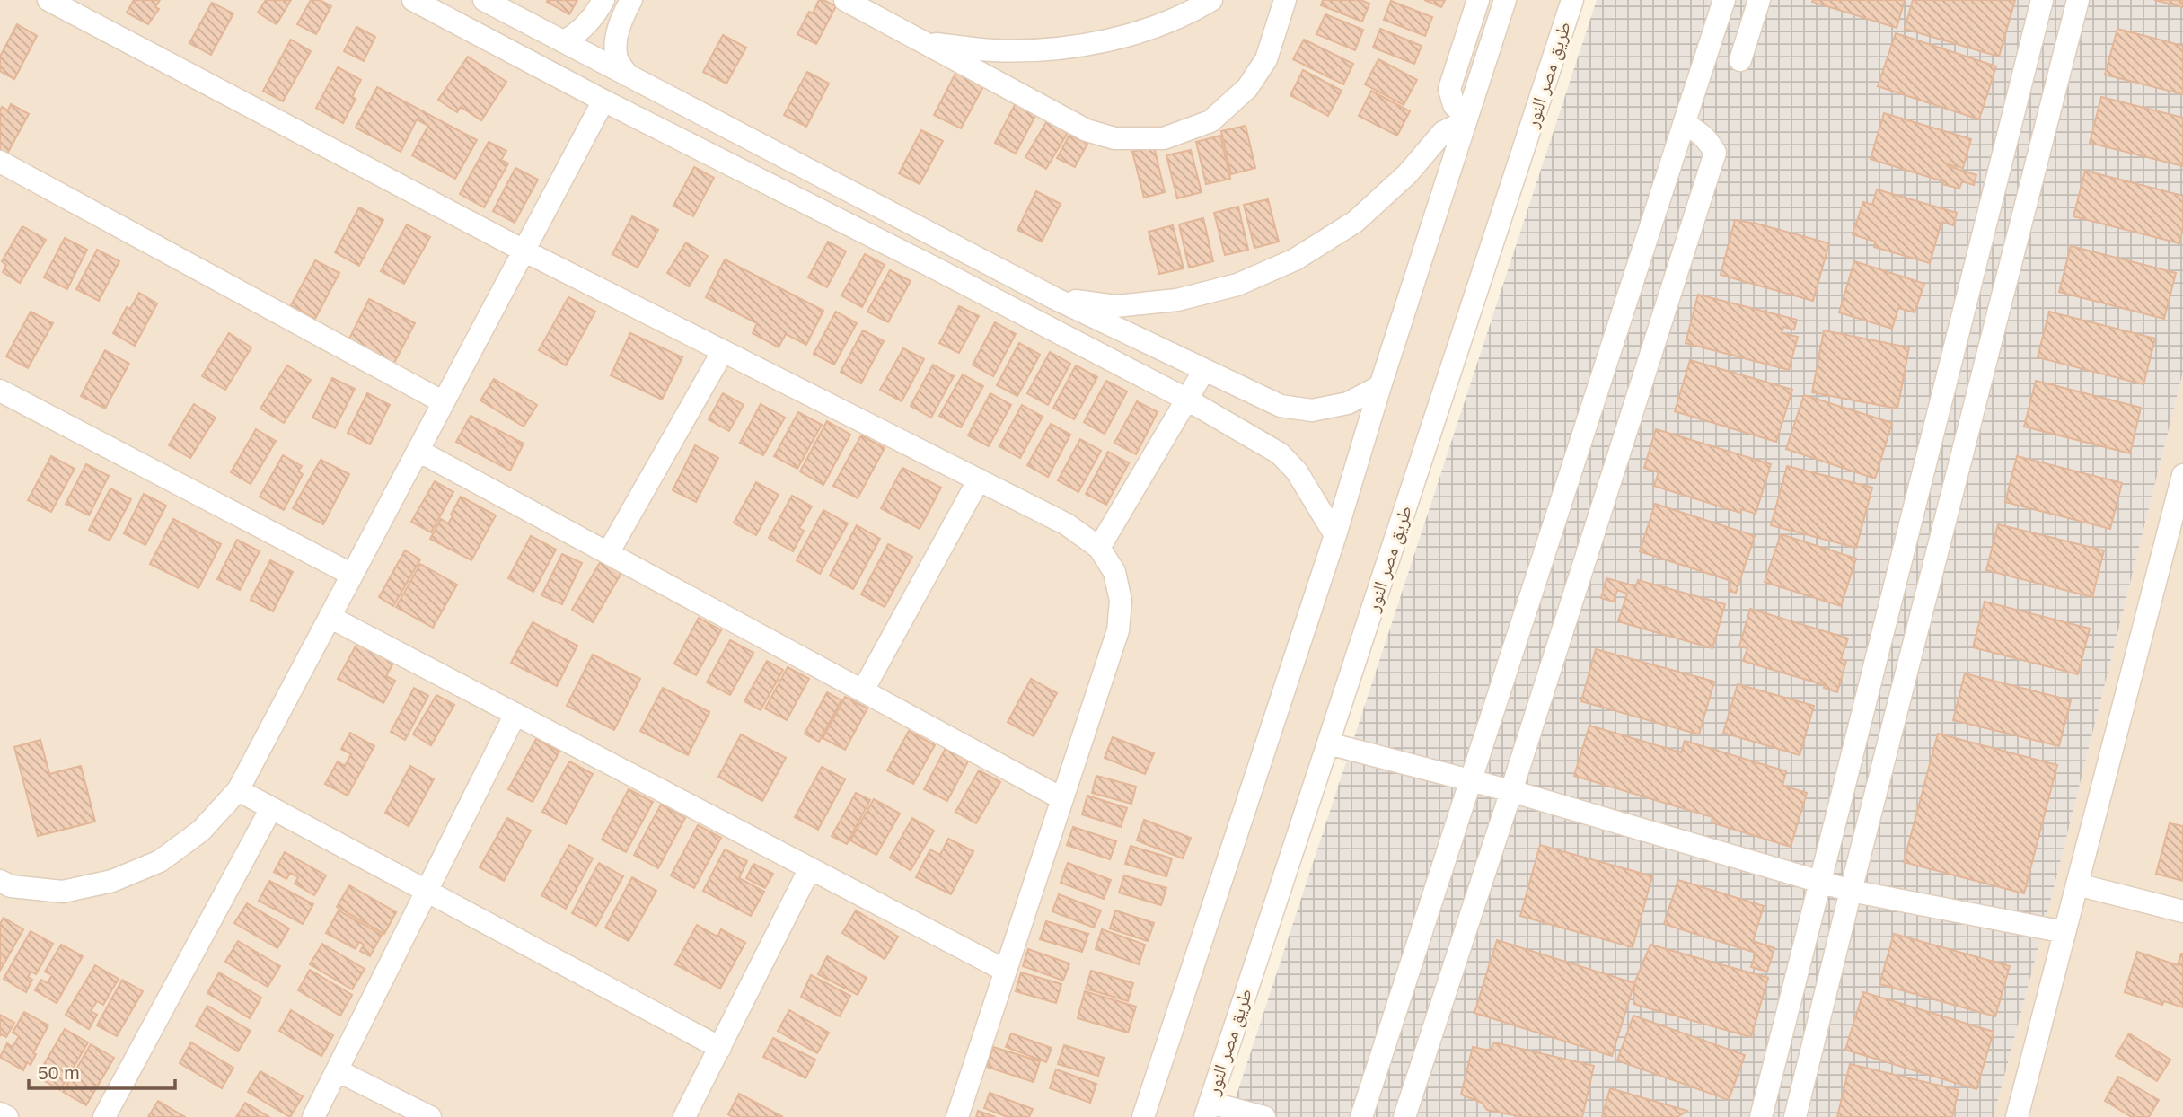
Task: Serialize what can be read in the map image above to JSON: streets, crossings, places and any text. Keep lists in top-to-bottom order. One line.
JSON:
{"streets":{"street":["طريق مصر النور"]},"scale_bar":"50 m"}
